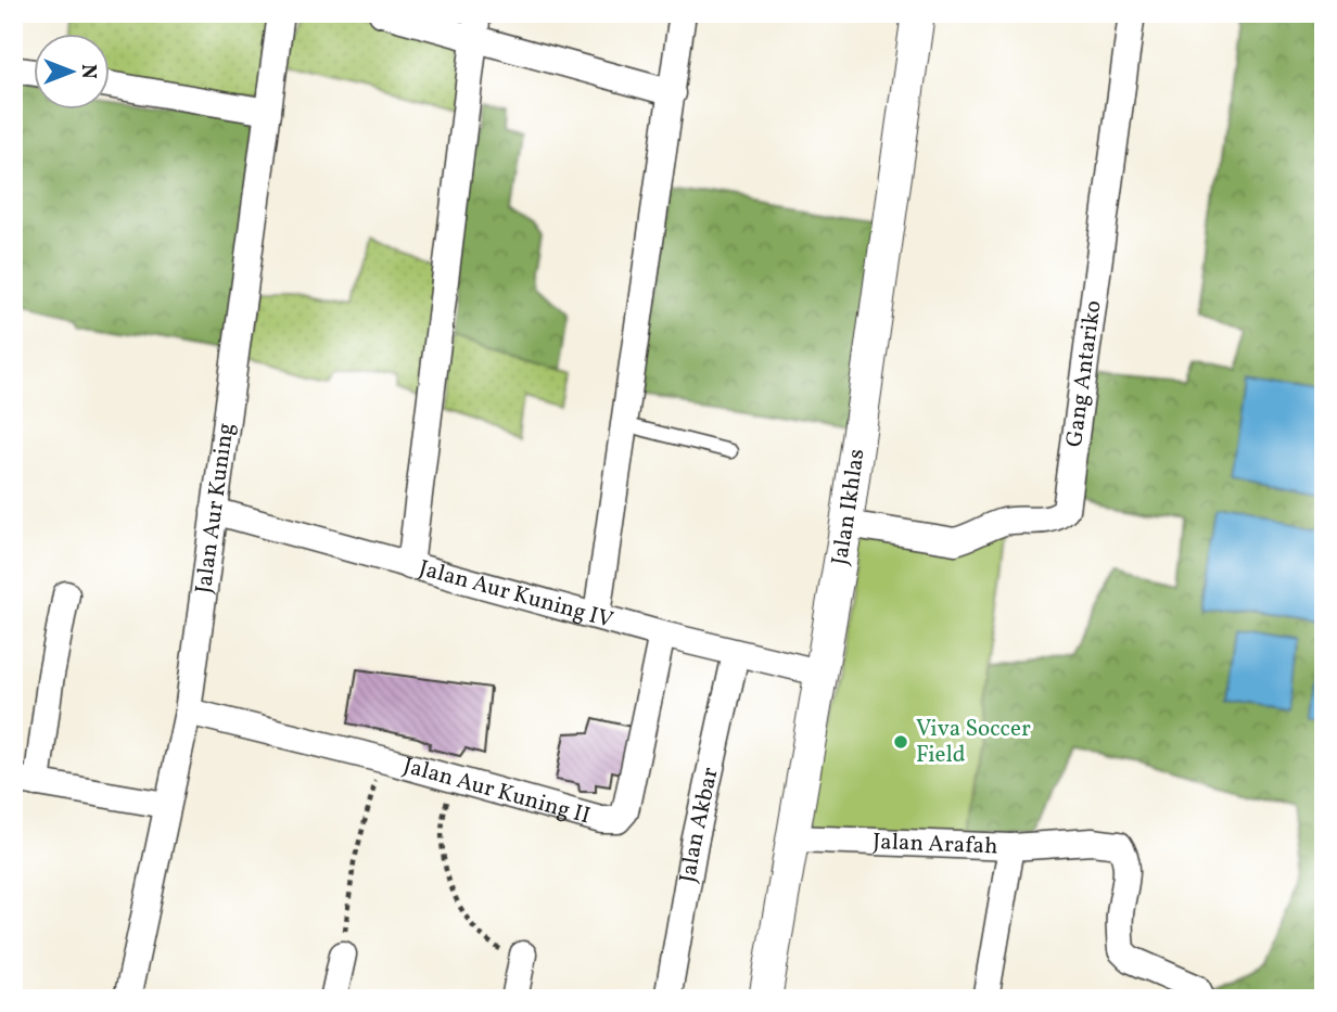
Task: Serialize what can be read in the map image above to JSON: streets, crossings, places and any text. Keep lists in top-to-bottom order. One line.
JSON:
{"streets":{"street":["Gang Antariko","Jalan Ikhlas","Jalan Aur Kuning","Jalan Aur Kuning IV","Jalan Aur Kuning II","Jalan Akbar","Jalan Arafah"]},"crossings":[["Gang Antariko","Jalan Ikhlas"],["Jalan Ikhlas","Jalan Aur Kuning IV"],["Jalan Ikhlas","Jalan Arafah"],["Jalan Aur Kuning","Jalan Aur Kuning IV"],["Jalan Aur Kuning","Jalan Aur Kuning II"],["Jalan Aur Kuning IV","Jalan Aur Kuning II"],["Jalan Aur Kuning IV","Jalan Akbar"]],"places":["Viva Soccer Field"],"north":"right"}
